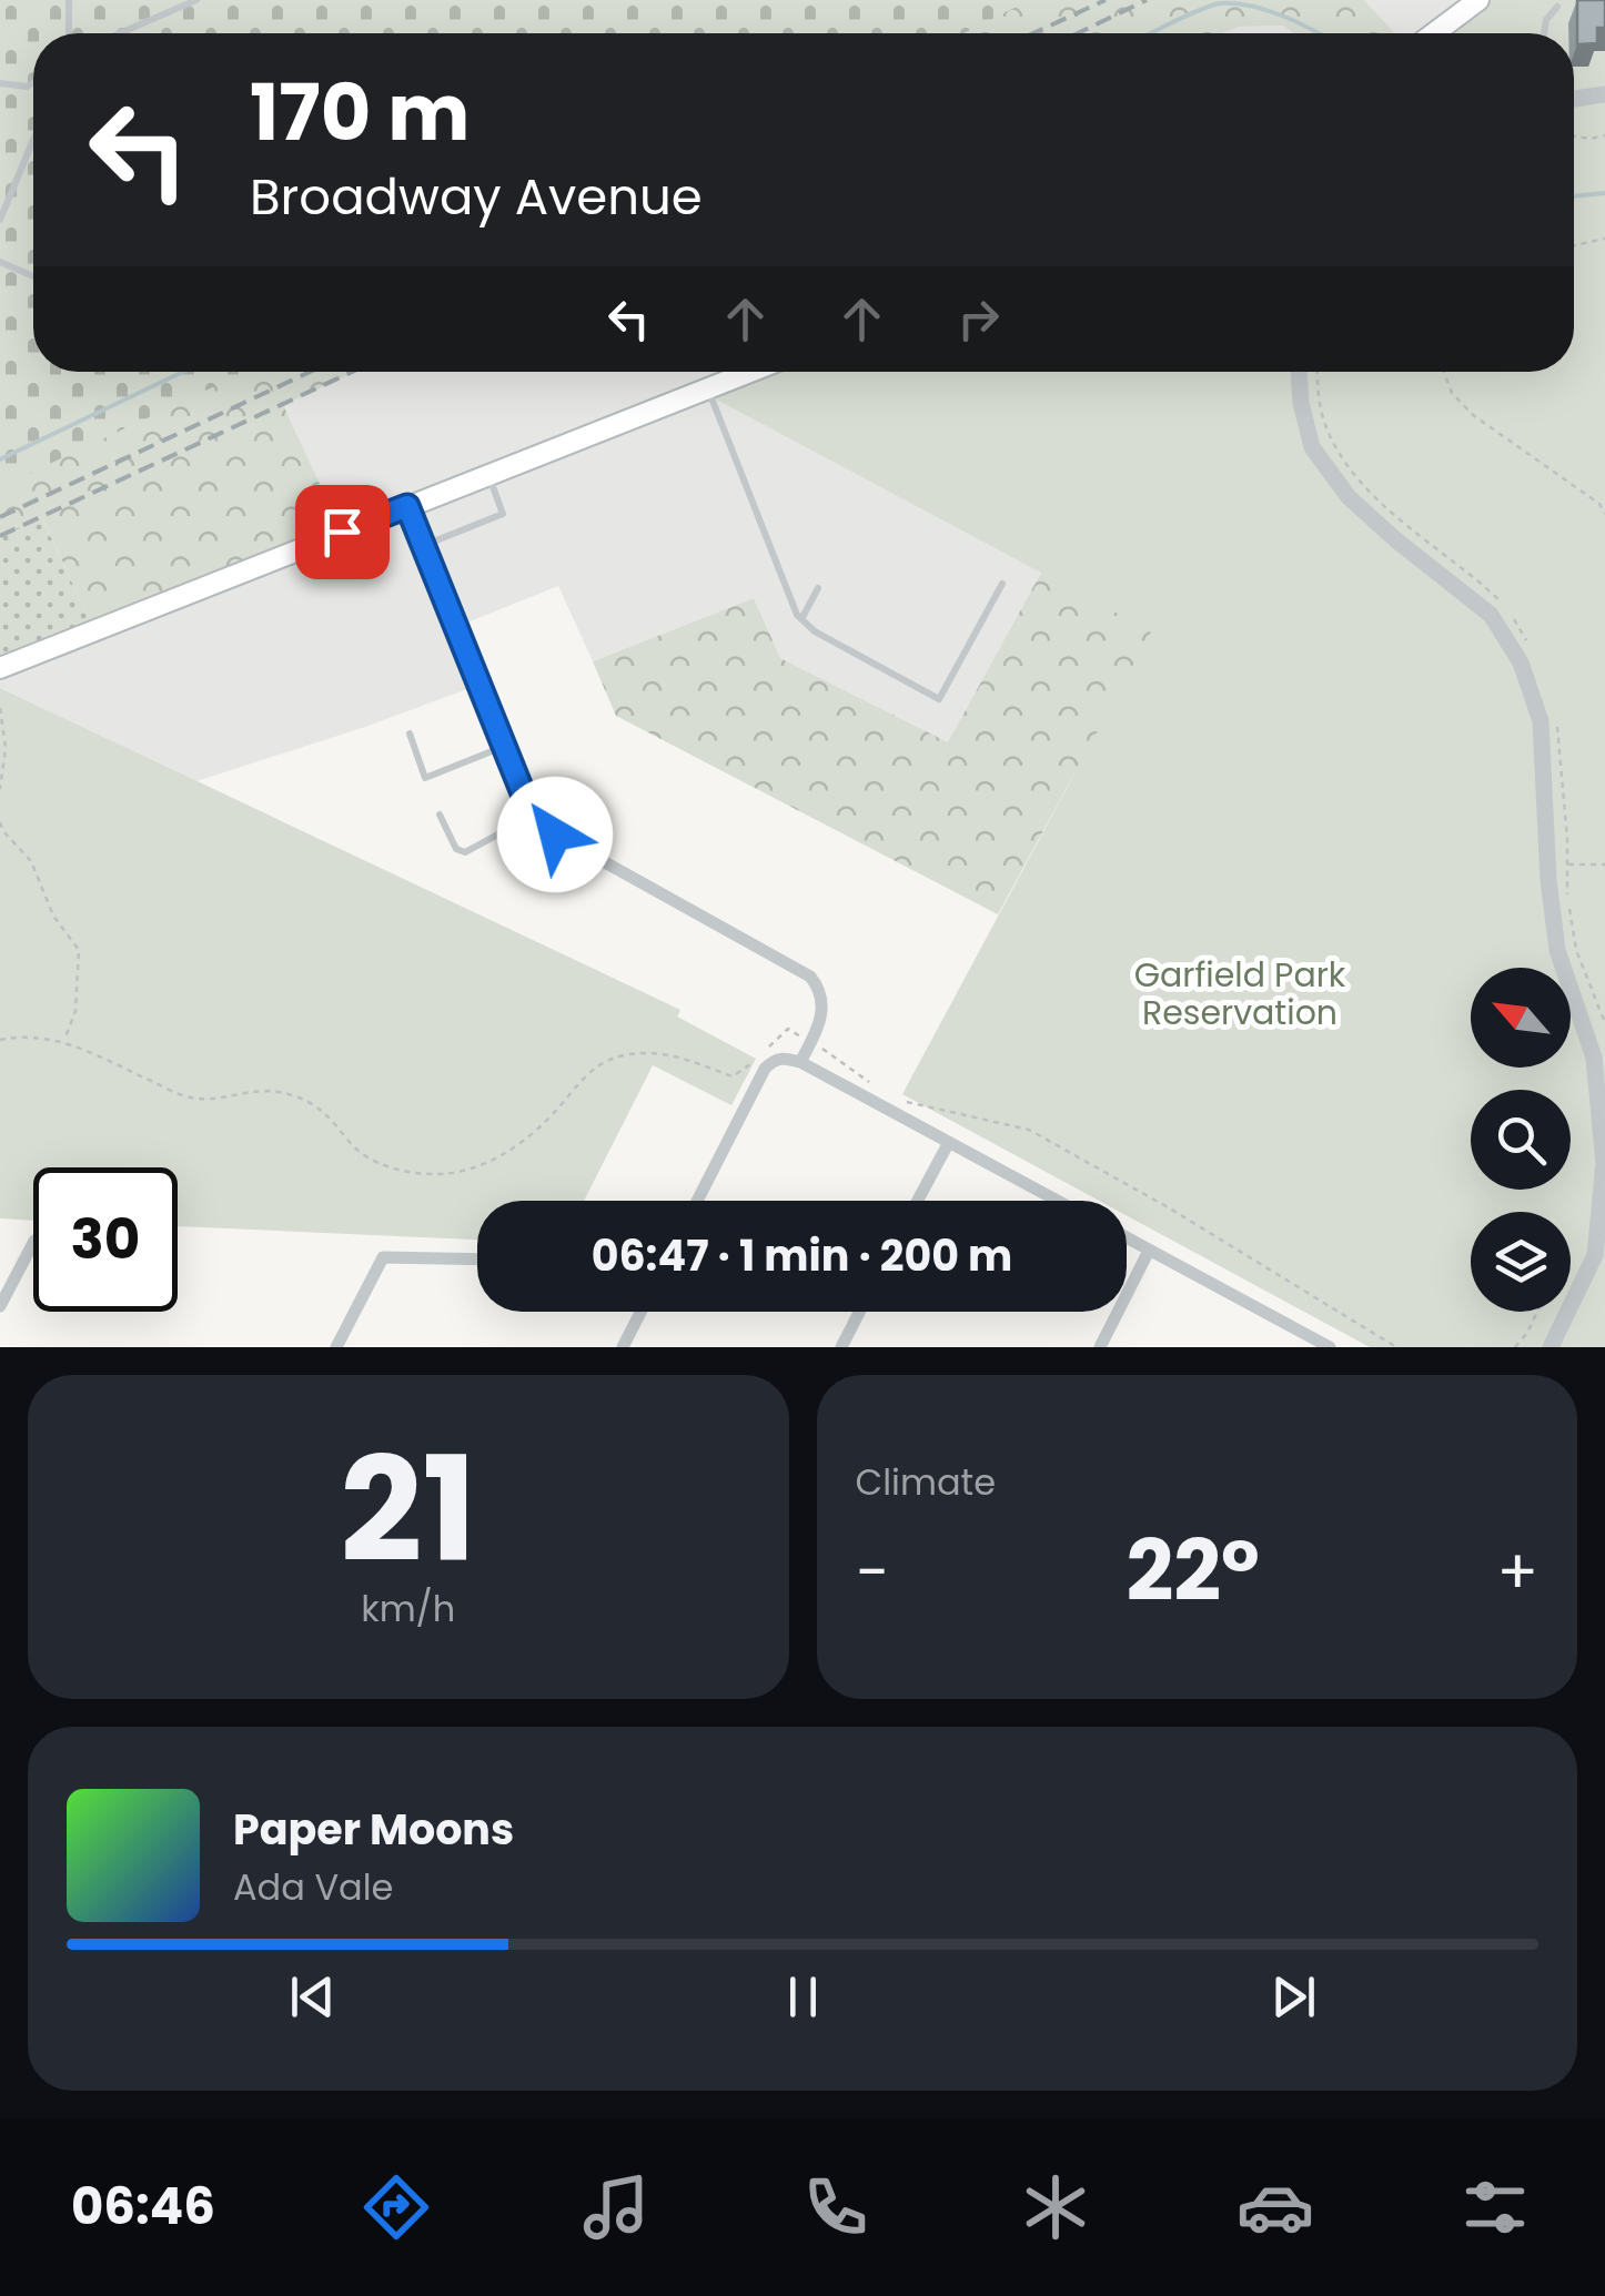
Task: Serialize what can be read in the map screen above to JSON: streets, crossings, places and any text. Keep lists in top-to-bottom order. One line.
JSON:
{"parks":["Garfield Park Reservation"],"north":"top left","page":{"turn":["170 m","Broadway Avenue"],"limit":"30","trip":"06:47 · 1 min · 200 m","tile":[["21","km/h"],"Climate"],"heat":["−","22°","+"],"song":["Paper Moons","Ada Vale"],"tabs":"06:46"}}
